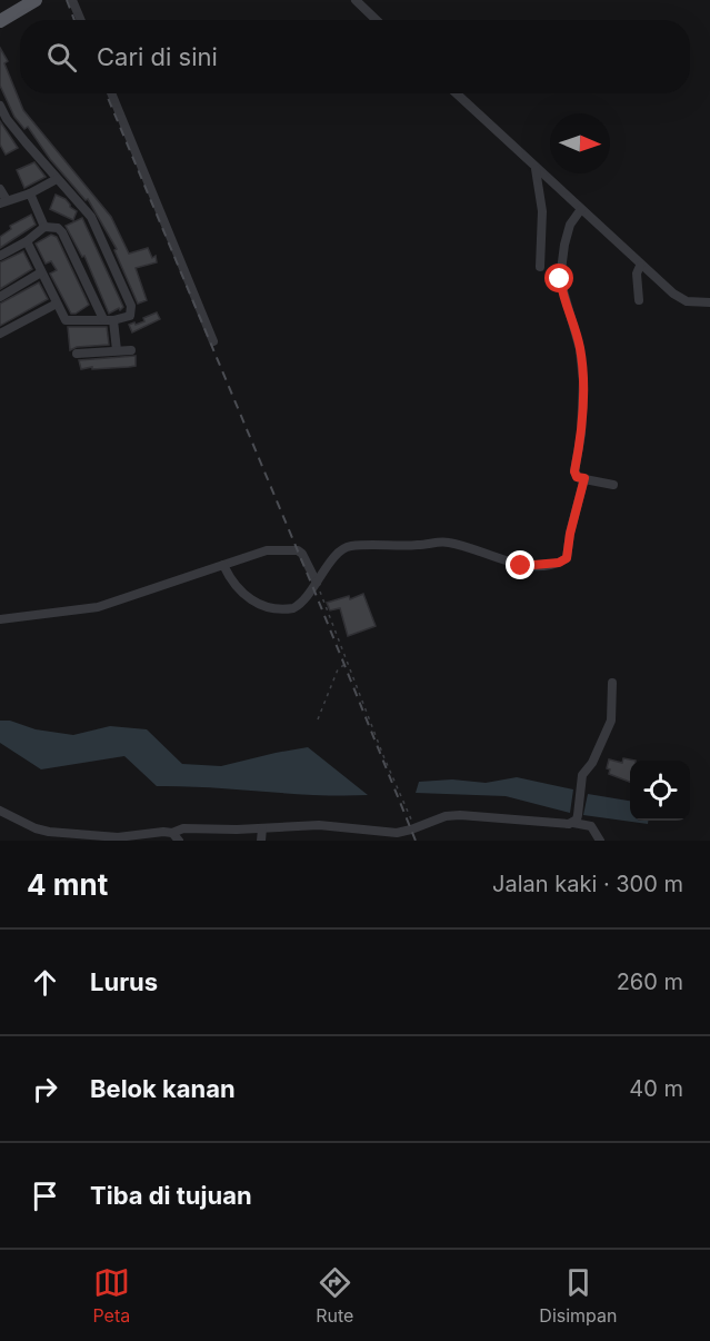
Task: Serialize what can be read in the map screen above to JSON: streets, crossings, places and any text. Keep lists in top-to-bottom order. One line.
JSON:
{"north":"right","page":{"search":"Cari di sini","heading":["4 mnt","Jalan kaki · 300 m"],"list":[["Lurus","260 m"],["Belok kanan","40 m"],"Tiba di tujuan"],"nav":["Peta","Rute","Disimpan"]}}
